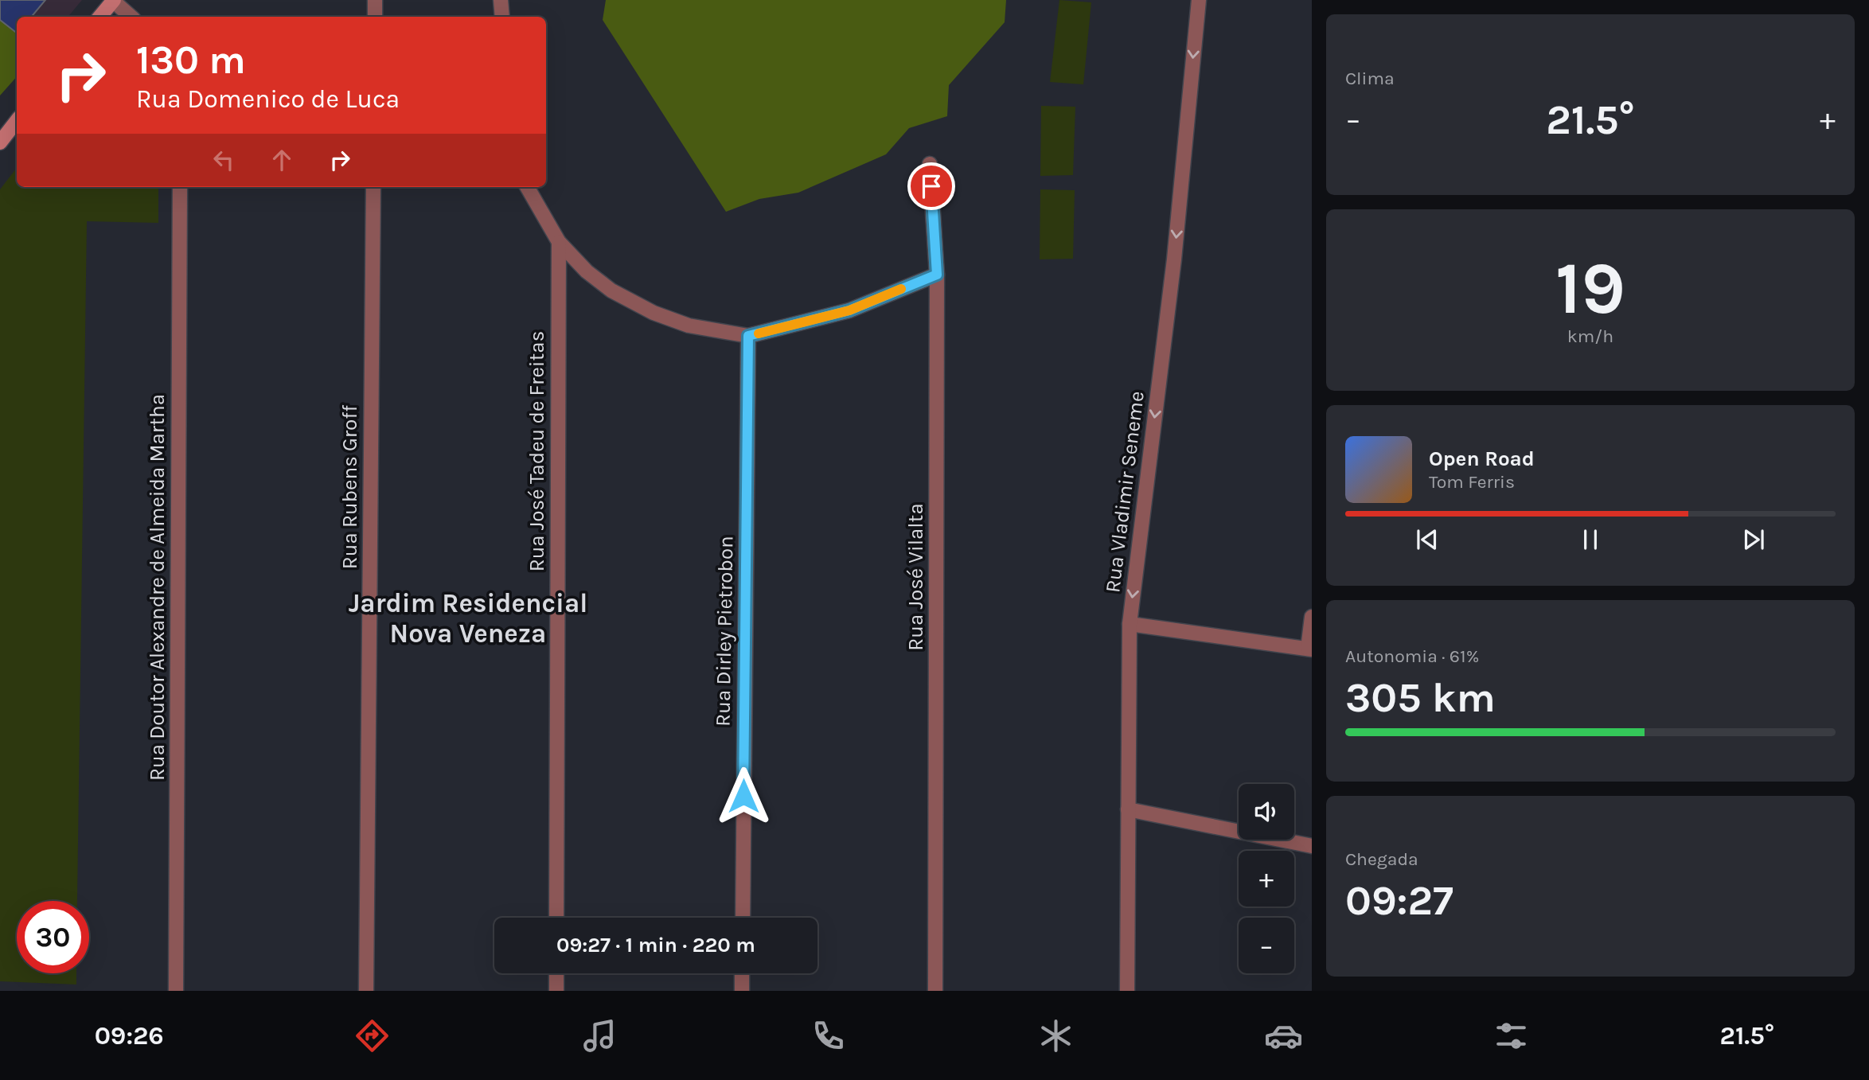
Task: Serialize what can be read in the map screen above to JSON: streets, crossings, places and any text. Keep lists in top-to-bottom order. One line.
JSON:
{"streets":{"street":["Rua José Tadeu de Freitas","Rua Rubens Groff","Rua Vladimir Seneme","Rua José Vilalta","Rua Doutor Alexandre de Almeida Martha","Rua Dirley Pietrobon"]},"one_way":["Rua Vladimir Seneme"],"districts":["Jardim Residencial Nova Veneza"],"page":{"tile":["Clima",["19","km/h"],["Autonomia · 61%","305 km"],["Chegada","09:27"]],"turn":["130 m","Rua Domenico de Luca"],"heat":["−","21.5°","+"],"song":["Open Road","Tom Ferris"],"map_buttons":["+","−"],"limit":"30","trip":"09:27 · 1 min · 220 m","tabs":["09:26","21.5°"]}}
